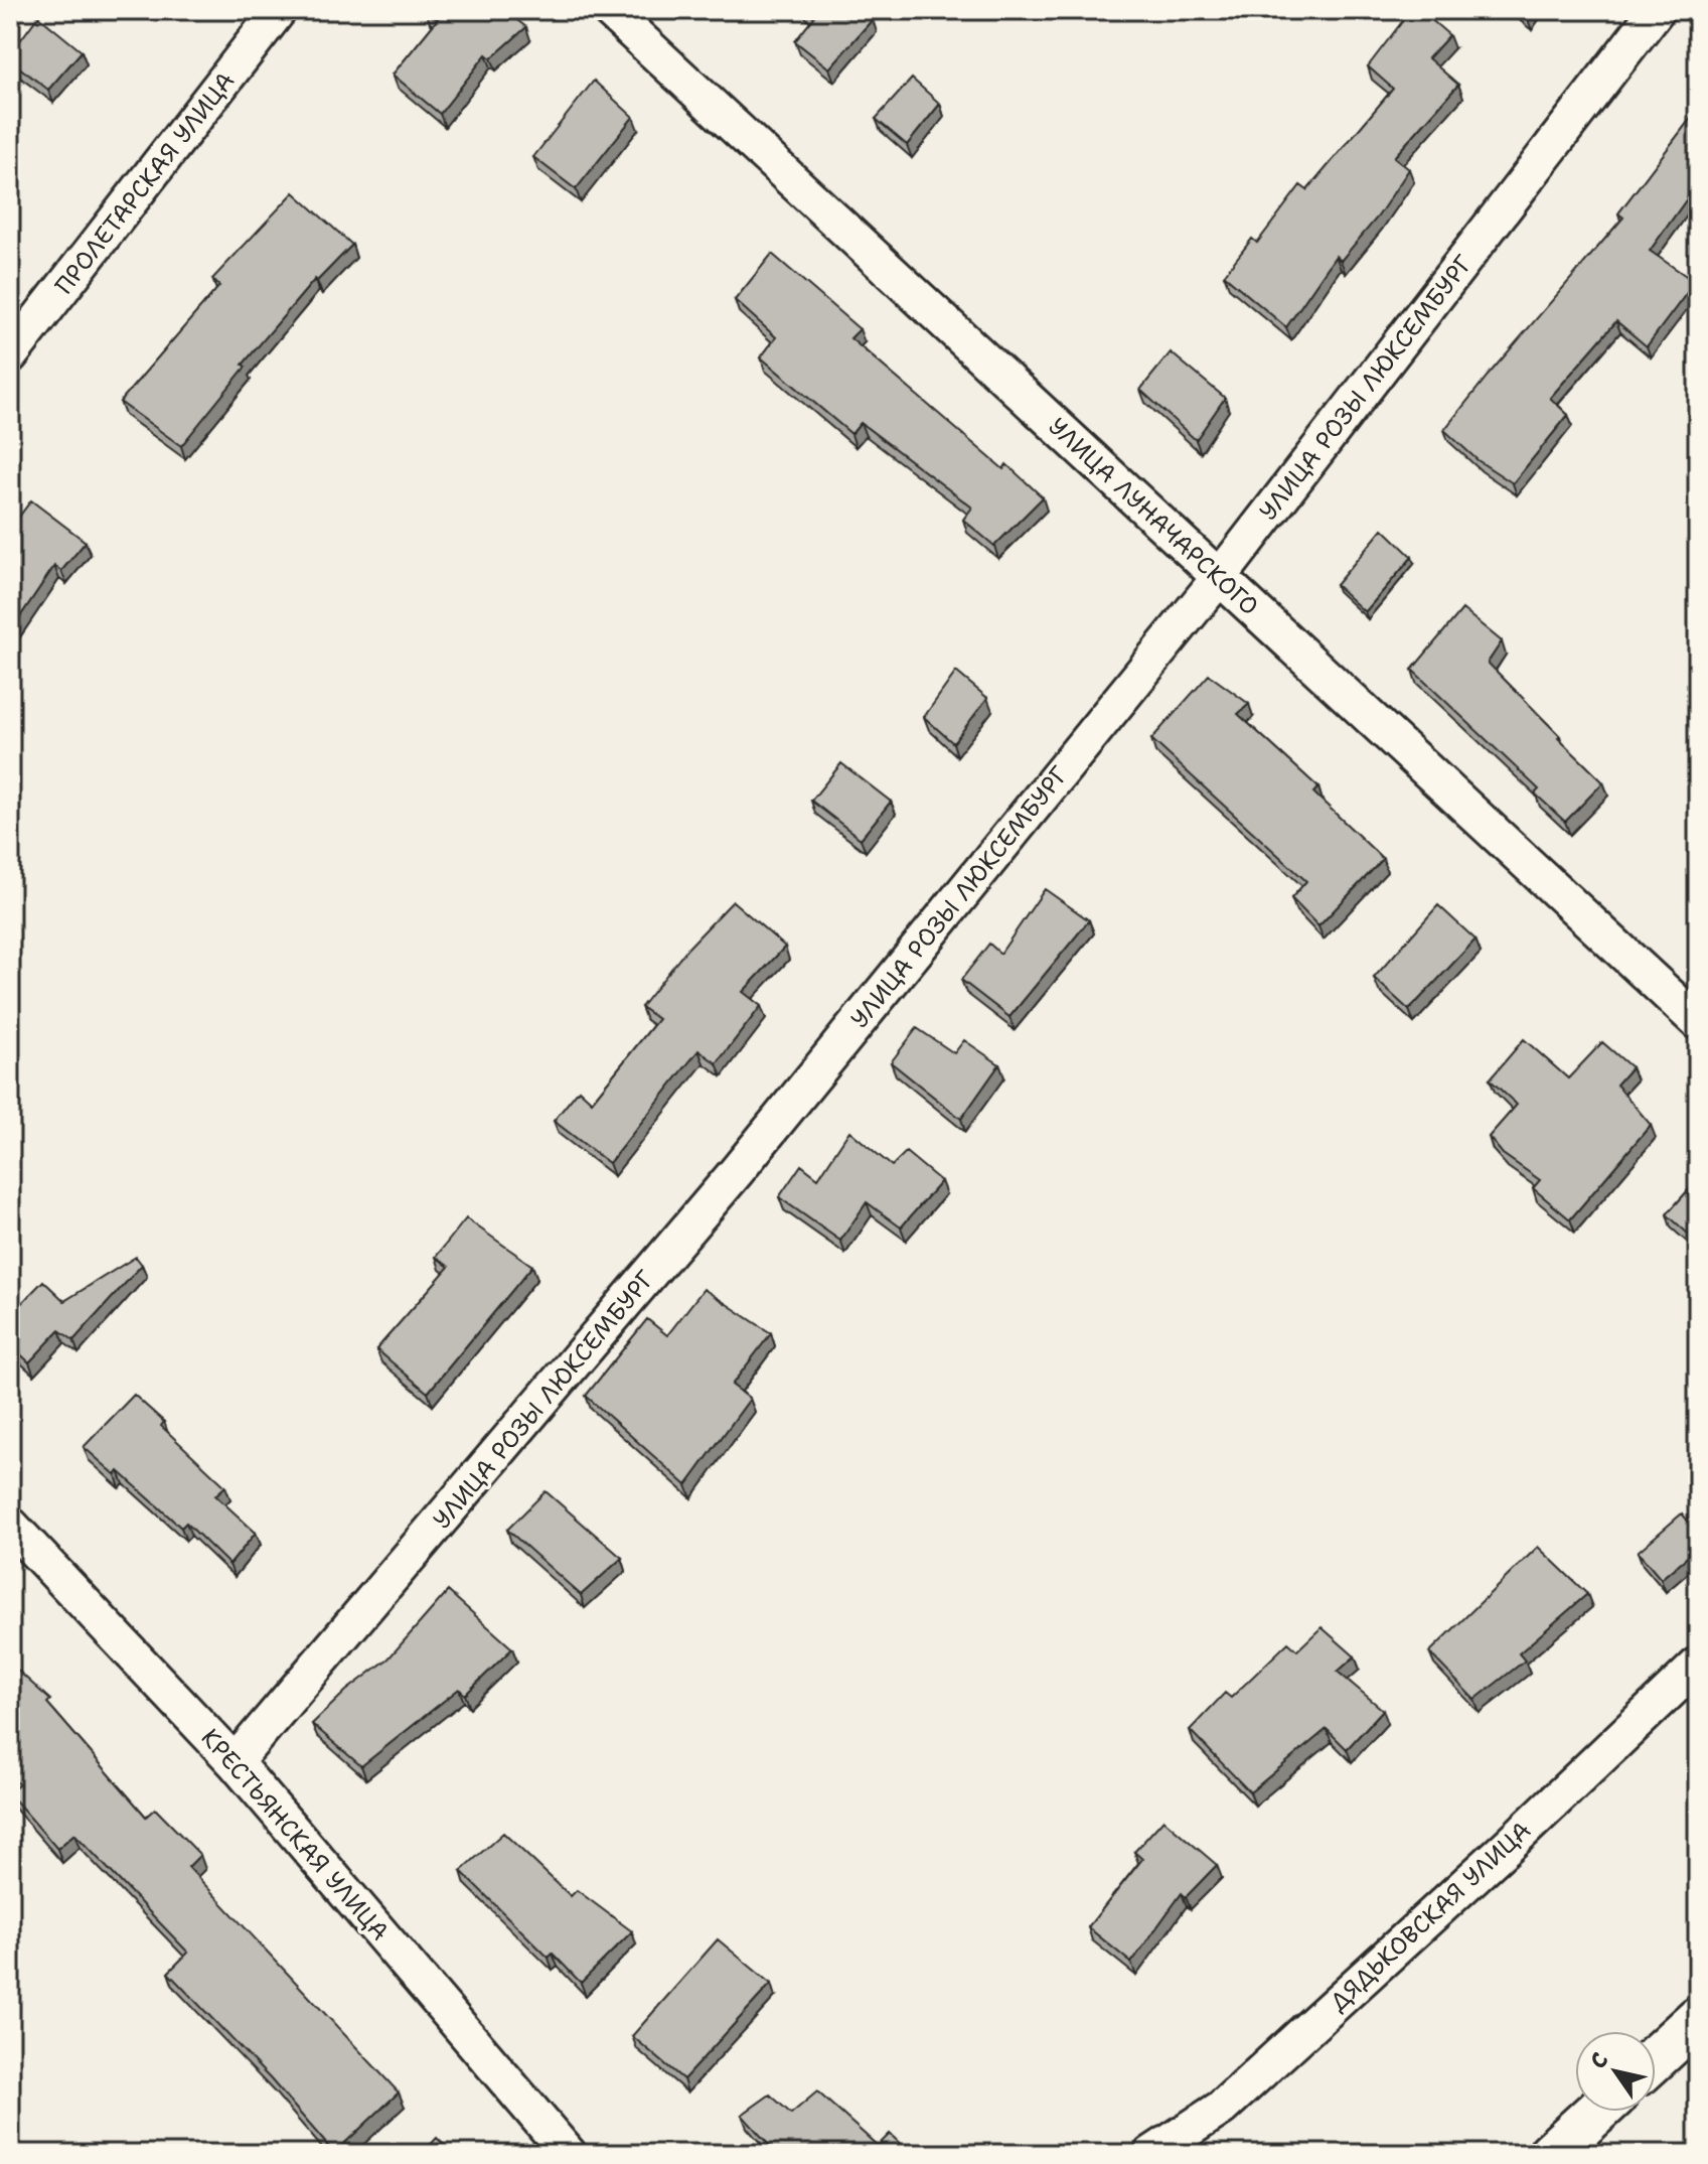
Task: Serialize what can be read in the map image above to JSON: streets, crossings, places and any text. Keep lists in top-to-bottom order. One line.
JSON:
{"streets":{"street":["ПРОЛЕТАРСКАЯ УЛИЦА","УЛИЦА РОЗЫ ЛЮКСЕМБУРГ","УЛИЦА ЛУНАЧАРСКОГО","КРЕСТЬЯНСКАЯ УЛИЦА","ДЯДЬКОВСКАЯ УЛИЦА"]},"crossings":[["УЛИЦА РОЗЫ ЛЮКСЕМБУРГ","УЛИЦА ЛУНАЧАРСКОГО"],["УЛИЦА РОЗЫ ЛЮКСЕМБУРГ","КРЕСТЬЯНСКАЯ УЛИЦА"]],"north":"top left"}
